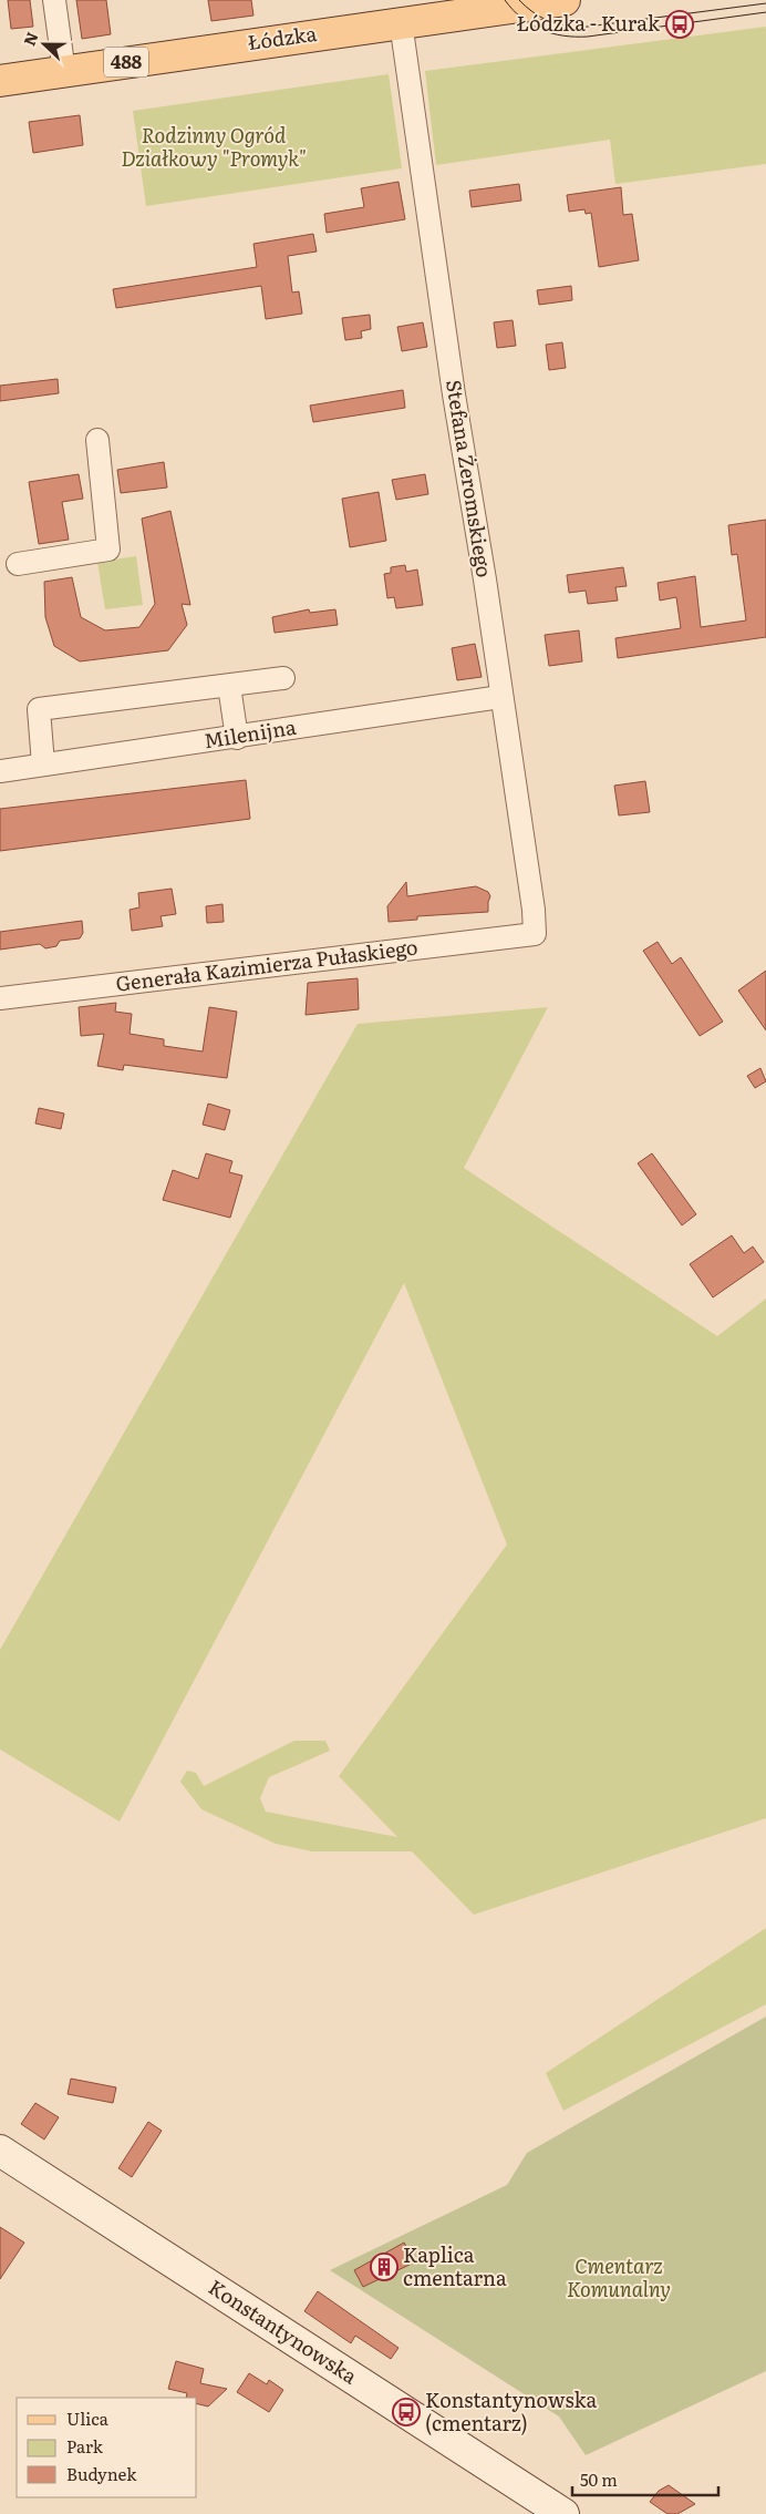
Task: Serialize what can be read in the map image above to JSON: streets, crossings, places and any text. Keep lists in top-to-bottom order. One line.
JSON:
{"streets":{"main road":["Łódzka","488","Konstantynowska"],"street":["Stefana Żeromskiego","Milenijna","Generała Kazimierza Pułaskiego"]},"crossings":[["Łódzka","Stefana Żeromskiego"],["Stefana Żeromskiego","Milenijna"],["Stefana Żeromskiego","Generała Kazimierza Pułaskiego"]],"parks":["Rodzinny Ogród Działkowy \"Promyk\"","Cmentarz Komunalny"],"places":{"bus stop":["Łódzka - Kurak","Konstantynowska (cmentarz)"],"building":["Kaplica cmentarna"]},"legend":["Ulica","Park","Budynek"],"scale_bar":"50 m","north":"left"}
